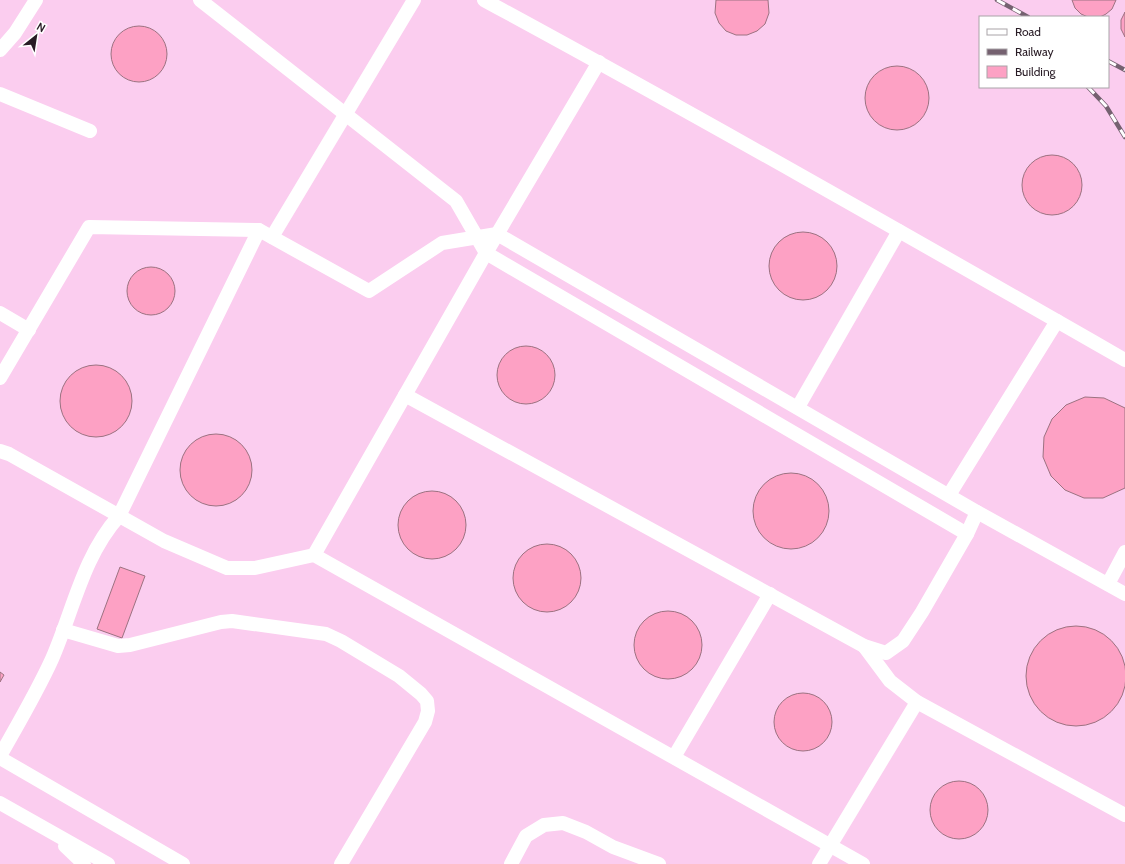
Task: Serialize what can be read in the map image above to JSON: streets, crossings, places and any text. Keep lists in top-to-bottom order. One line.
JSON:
{"legend":["Road","Railway","Building"],"north":"top right"}
